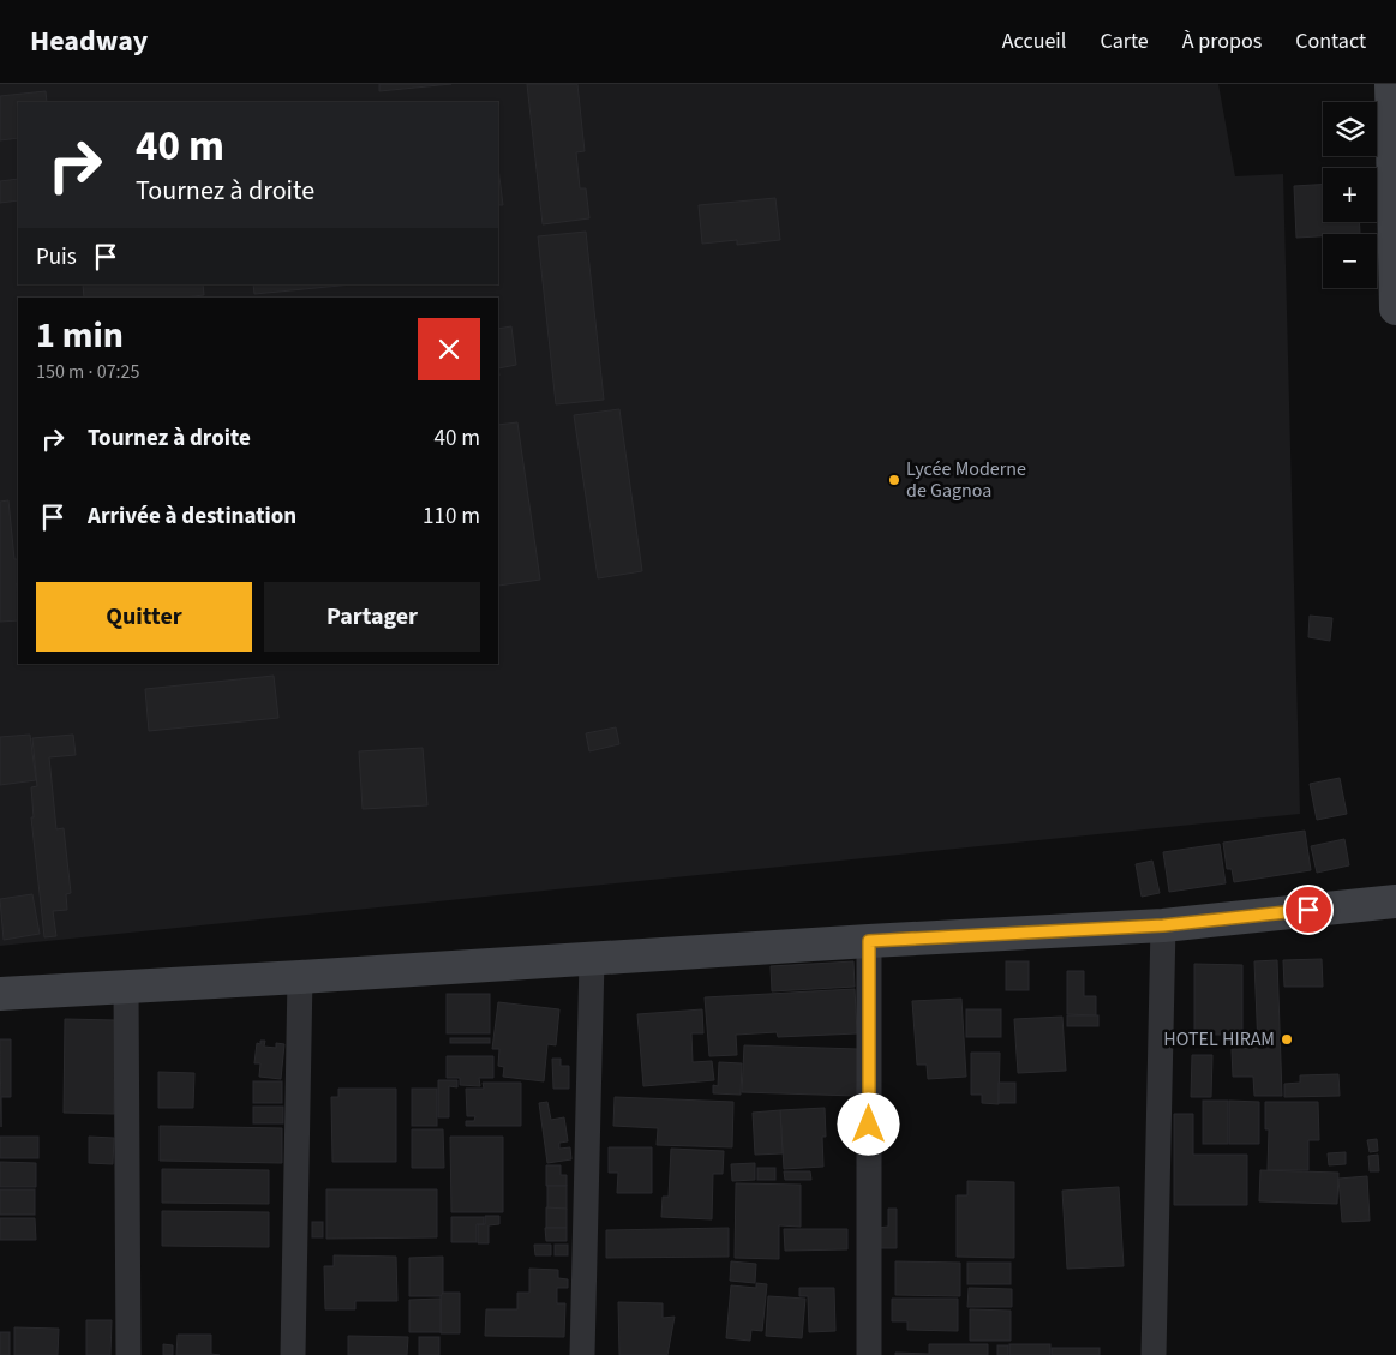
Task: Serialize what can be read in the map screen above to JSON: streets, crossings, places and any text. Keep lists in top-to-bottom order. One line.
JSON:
{"places":["Lycée Moderne de Gagnoa","HOTEL HIRAM"],"page":{"header":"Headway","nav":["Accueil","Carte","À propos","Contact"],"map_buttons":["+","−"],"turn":["40 m","Tournez à droite"],"then":"Puis","heading":["1 min","150 m · 07:25"],"list":[{"name":"Tournez à droite","value":"40 m"},{"name":"Arrivée à destination","value":"110 m"}],"buttons":["Quitter","Partager"]}}
